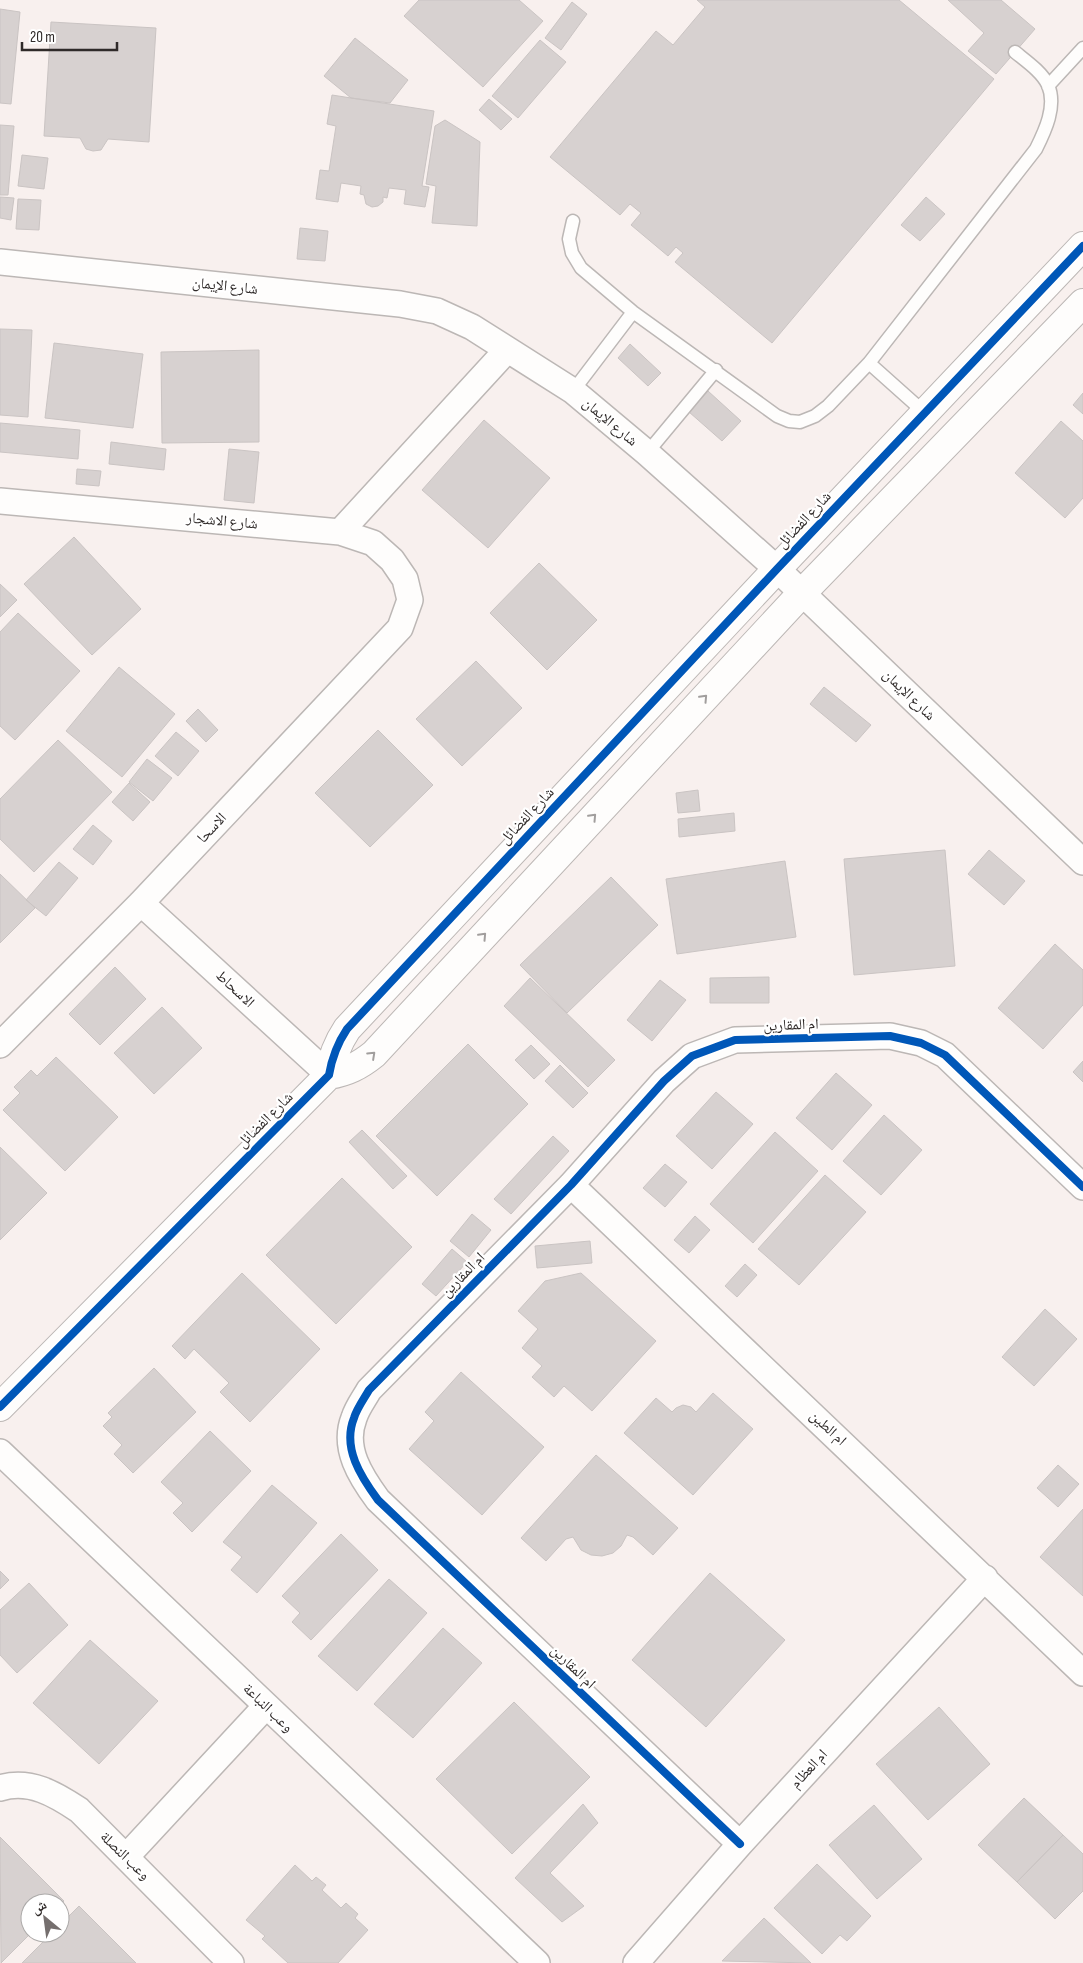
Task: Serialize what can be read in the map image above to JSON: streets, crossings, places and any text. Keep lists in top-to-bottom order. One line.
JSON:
{"streets":{"street":["شارع الإيمان","شارع الفضائل","شارع الاشجار","الاسحا","الاسحاط","ام المقارين","ام الطين","وعب النباعة","ام العظام","وعب النصلة"]},"crossings":[["شارع الإيمان","شارع الفضائل"],["شارع الفضائل","الاسحاط"],["شارع الاشجار","الاسحا"],["الاسحا","الاسحاط"],["ام المقارين","ام الطين"],["ام المقارين","ام العظام"],["ام الطين","ام العظام"]],"scale_bar":"20 m","north":"top left"}
